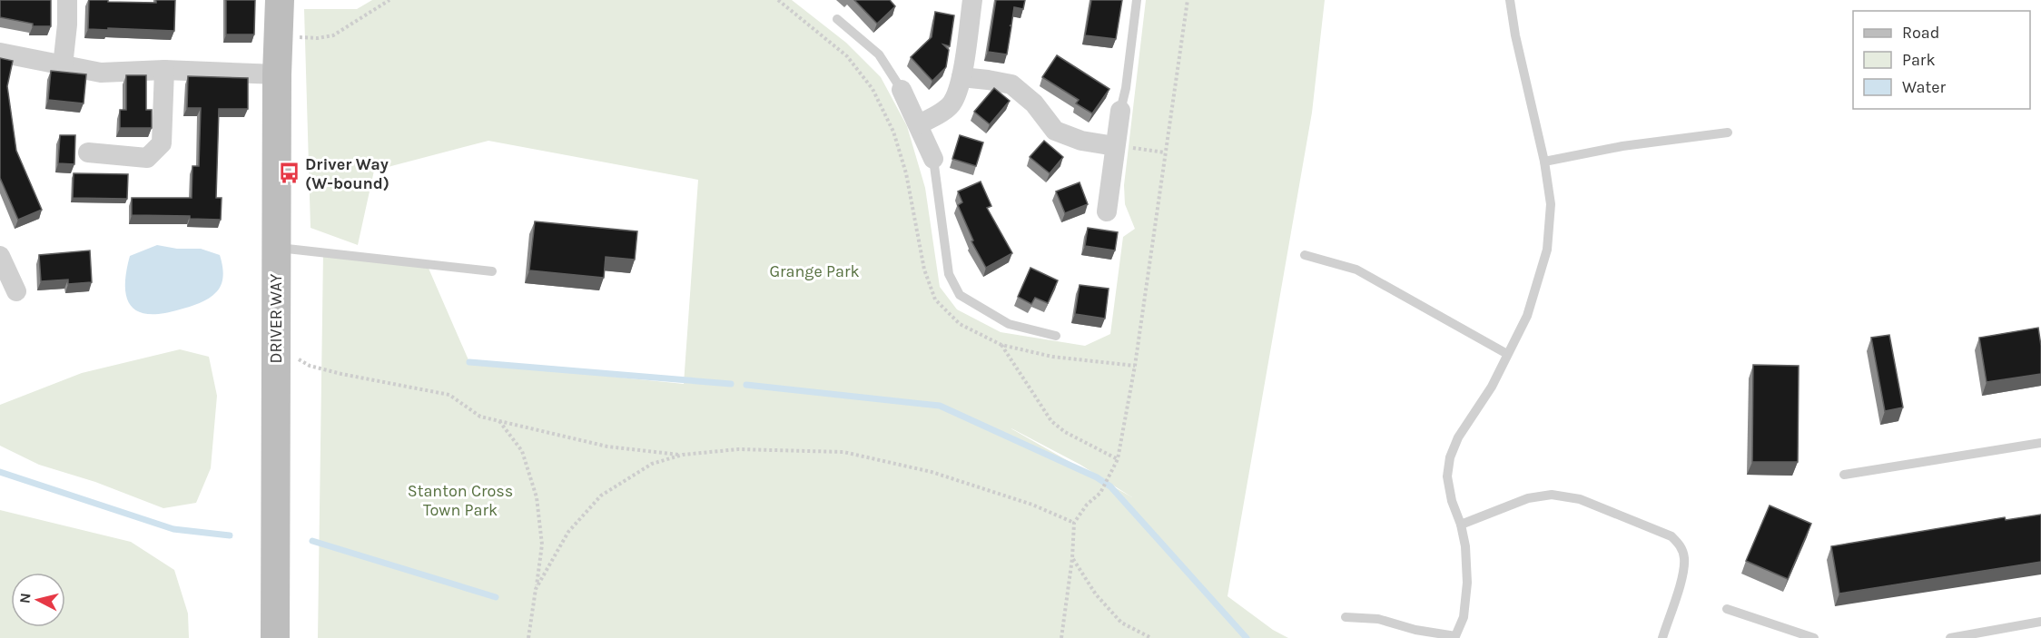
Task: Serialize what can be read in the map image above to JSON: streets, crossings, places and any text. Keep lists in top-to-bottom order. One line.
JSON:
{"streets":{"main road":["DRIVER WAY"]},"parks":["Grange Park","Stanton Cross Town Park"],"places":{"bus stop":["Driver Way (W-bound)"]},"legend":["Road","Park","Water"],"north":"left"}
